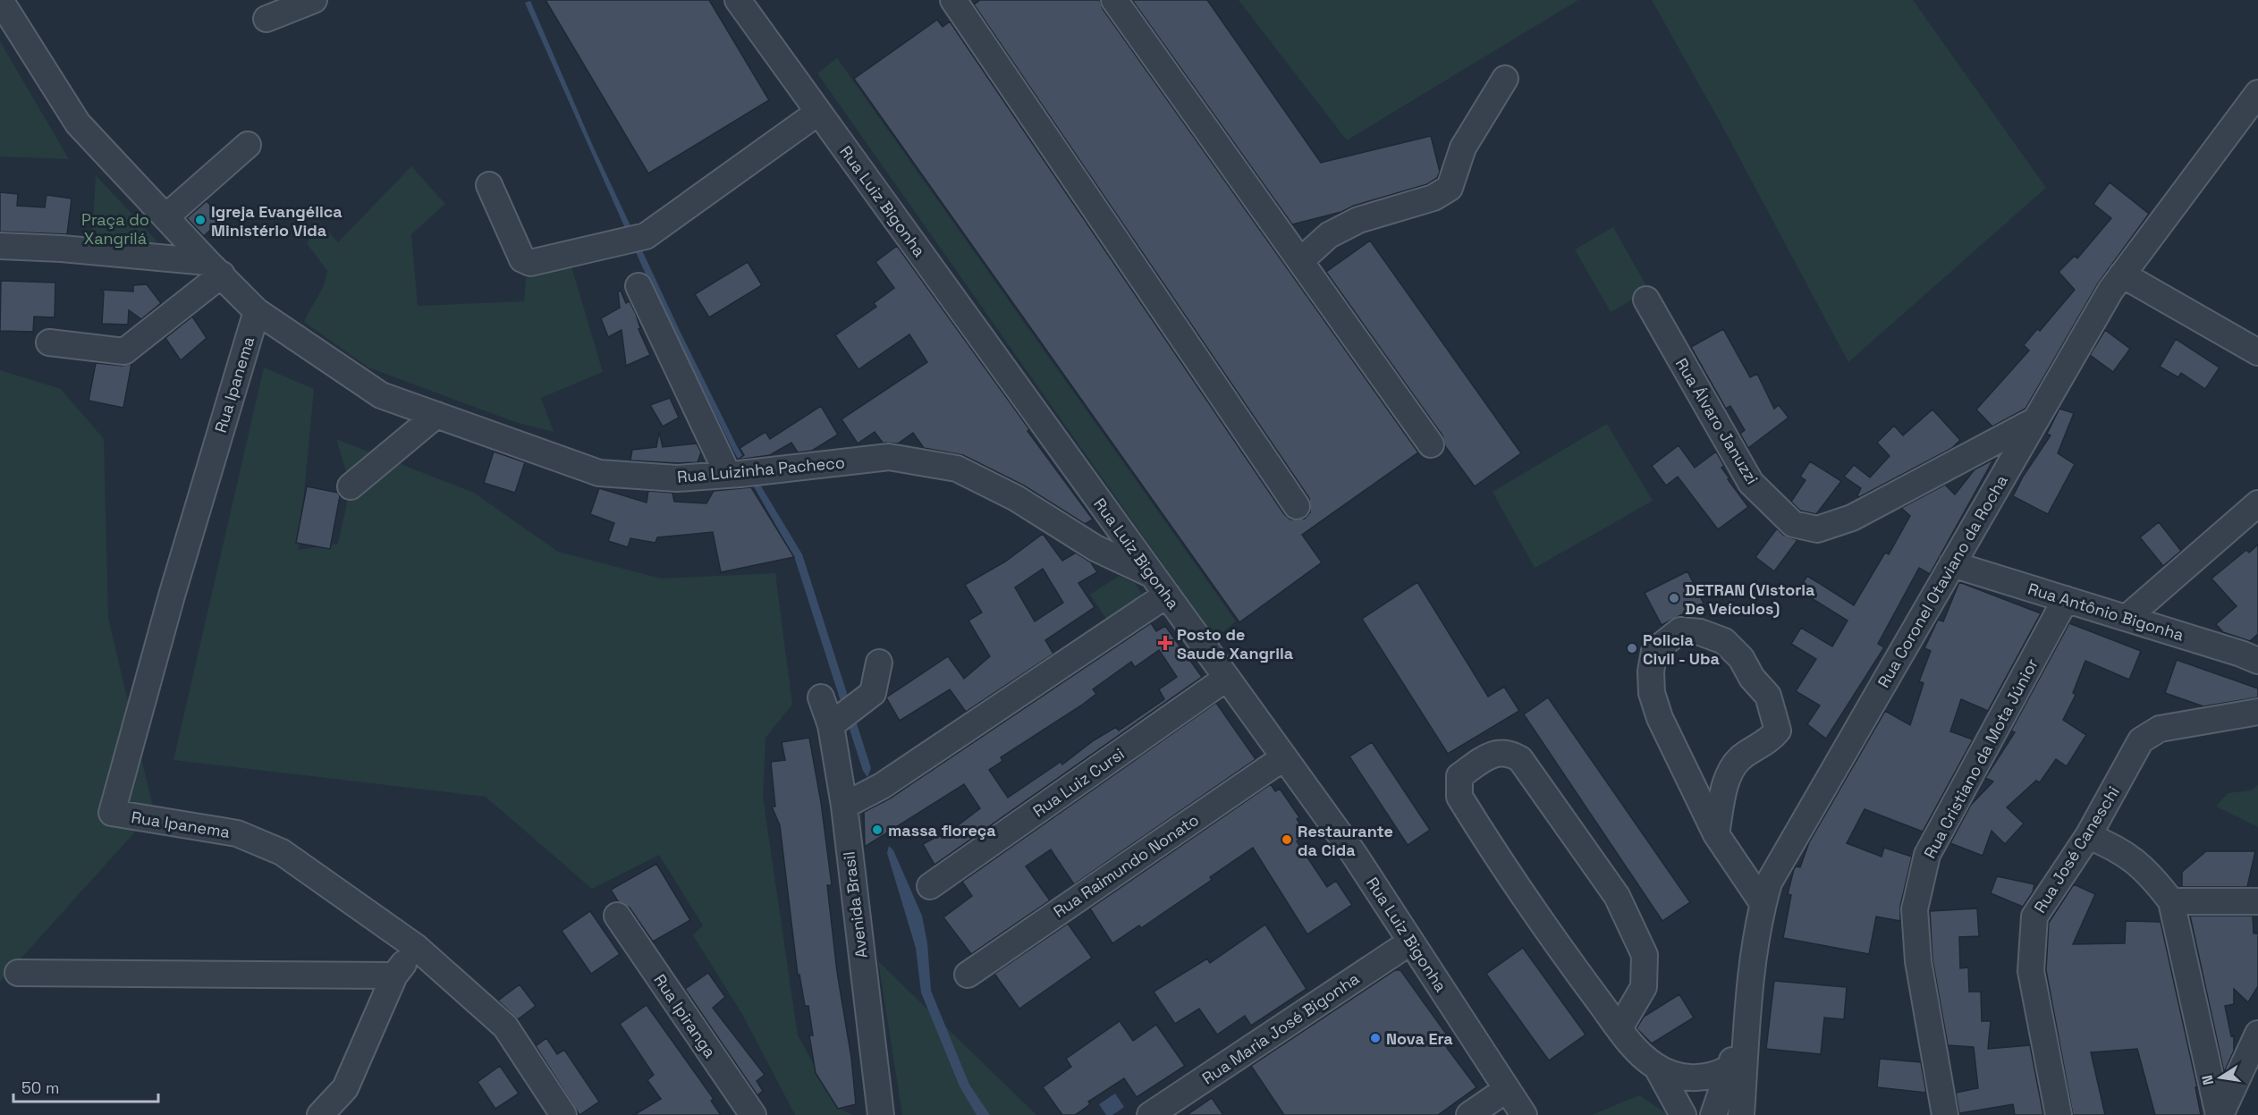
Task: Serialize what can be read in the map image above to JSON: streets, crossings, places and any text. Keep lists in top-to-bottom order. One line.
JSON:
{"streets":{"street":["Rua Luiz Bigonha","Rua Ipanema","Rua Álvaro Januzzi","Rua Luizinha Pacheco","Rua Coronel Otaviano da Rocha","Rua Antônio Bigonha","Rua Cristiano da Mota Júnior","Rua Luiz Cursi","Rua José Caneschi","Rua Raimundo Nonato","Avenida Brasil","Rua Ipiranga","Rua Maria José Bigonha"]},"crossings":[["Rua Luiz Bigonha","Rua Luizinha Pacheco"],["Rua Luiz Bigonha","Rua Luiz Cursi"],["Rua Luiz Bigonha","Rua Raimundo Nonato"],["Rua Luiz Bigonha","Rua Maria José Bigonha"],["Rua Ipanema","Rua Luizinha Pacheco"],["Rua Álvaro Januzzi","Rua Coronel Otaviano da Rocha"],["Rua Coronel Otaviano da Rocha","Rua Antônio Bigonha"],["Rua Antônio Bigonha","Rua Cristiano da Mota Júnior"]],"parks":["Praça do Xangrilá"],"places":{"other":["Igreja Evangélica Ministério Vida","DETRAN (Vistoria De Veículos)","Policia Civil - Uba","massa floreça","Restaurante da Cida","Nova Era"],"health":["Posto de Saude Xangrila"]},"scale_bar":"50 m","north":"left"}
